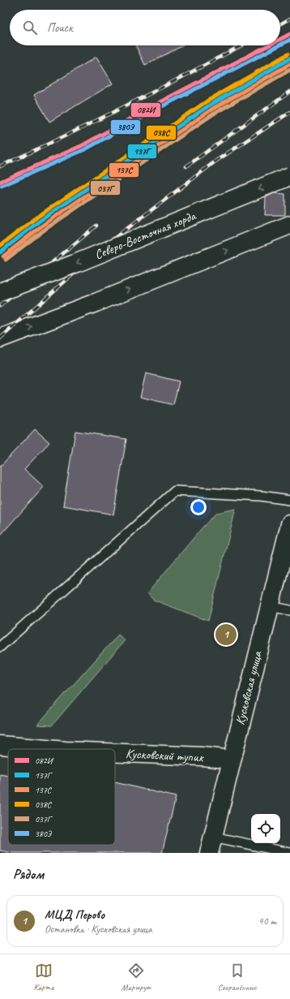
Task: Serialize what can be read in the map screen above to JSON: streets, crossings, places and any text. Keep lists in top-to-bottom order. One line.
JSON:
{"streets":{"main road":["Северо-Восточная хорда","Кусковская улица","Кусковский тупик"]},"crossings":[["Кусковская улица","Кусковский тупик"]],"lines":["transit line 082И","transit line 380Э","transit line 038С","transit line 137Г","transit line 137С","transit line 037Г"],"legend":["082И","137Г","137С","038С","037Г","380Э"],"page":{"search":"Поиск","pins":"1","heading":"Рядом","list":[{"mark":"1","name":"МЦД Перово","note":"Остановка · Кусковская улица","value":"40 m"}],"nav":["Карта","Маршрут","Сохранённые"]}}
